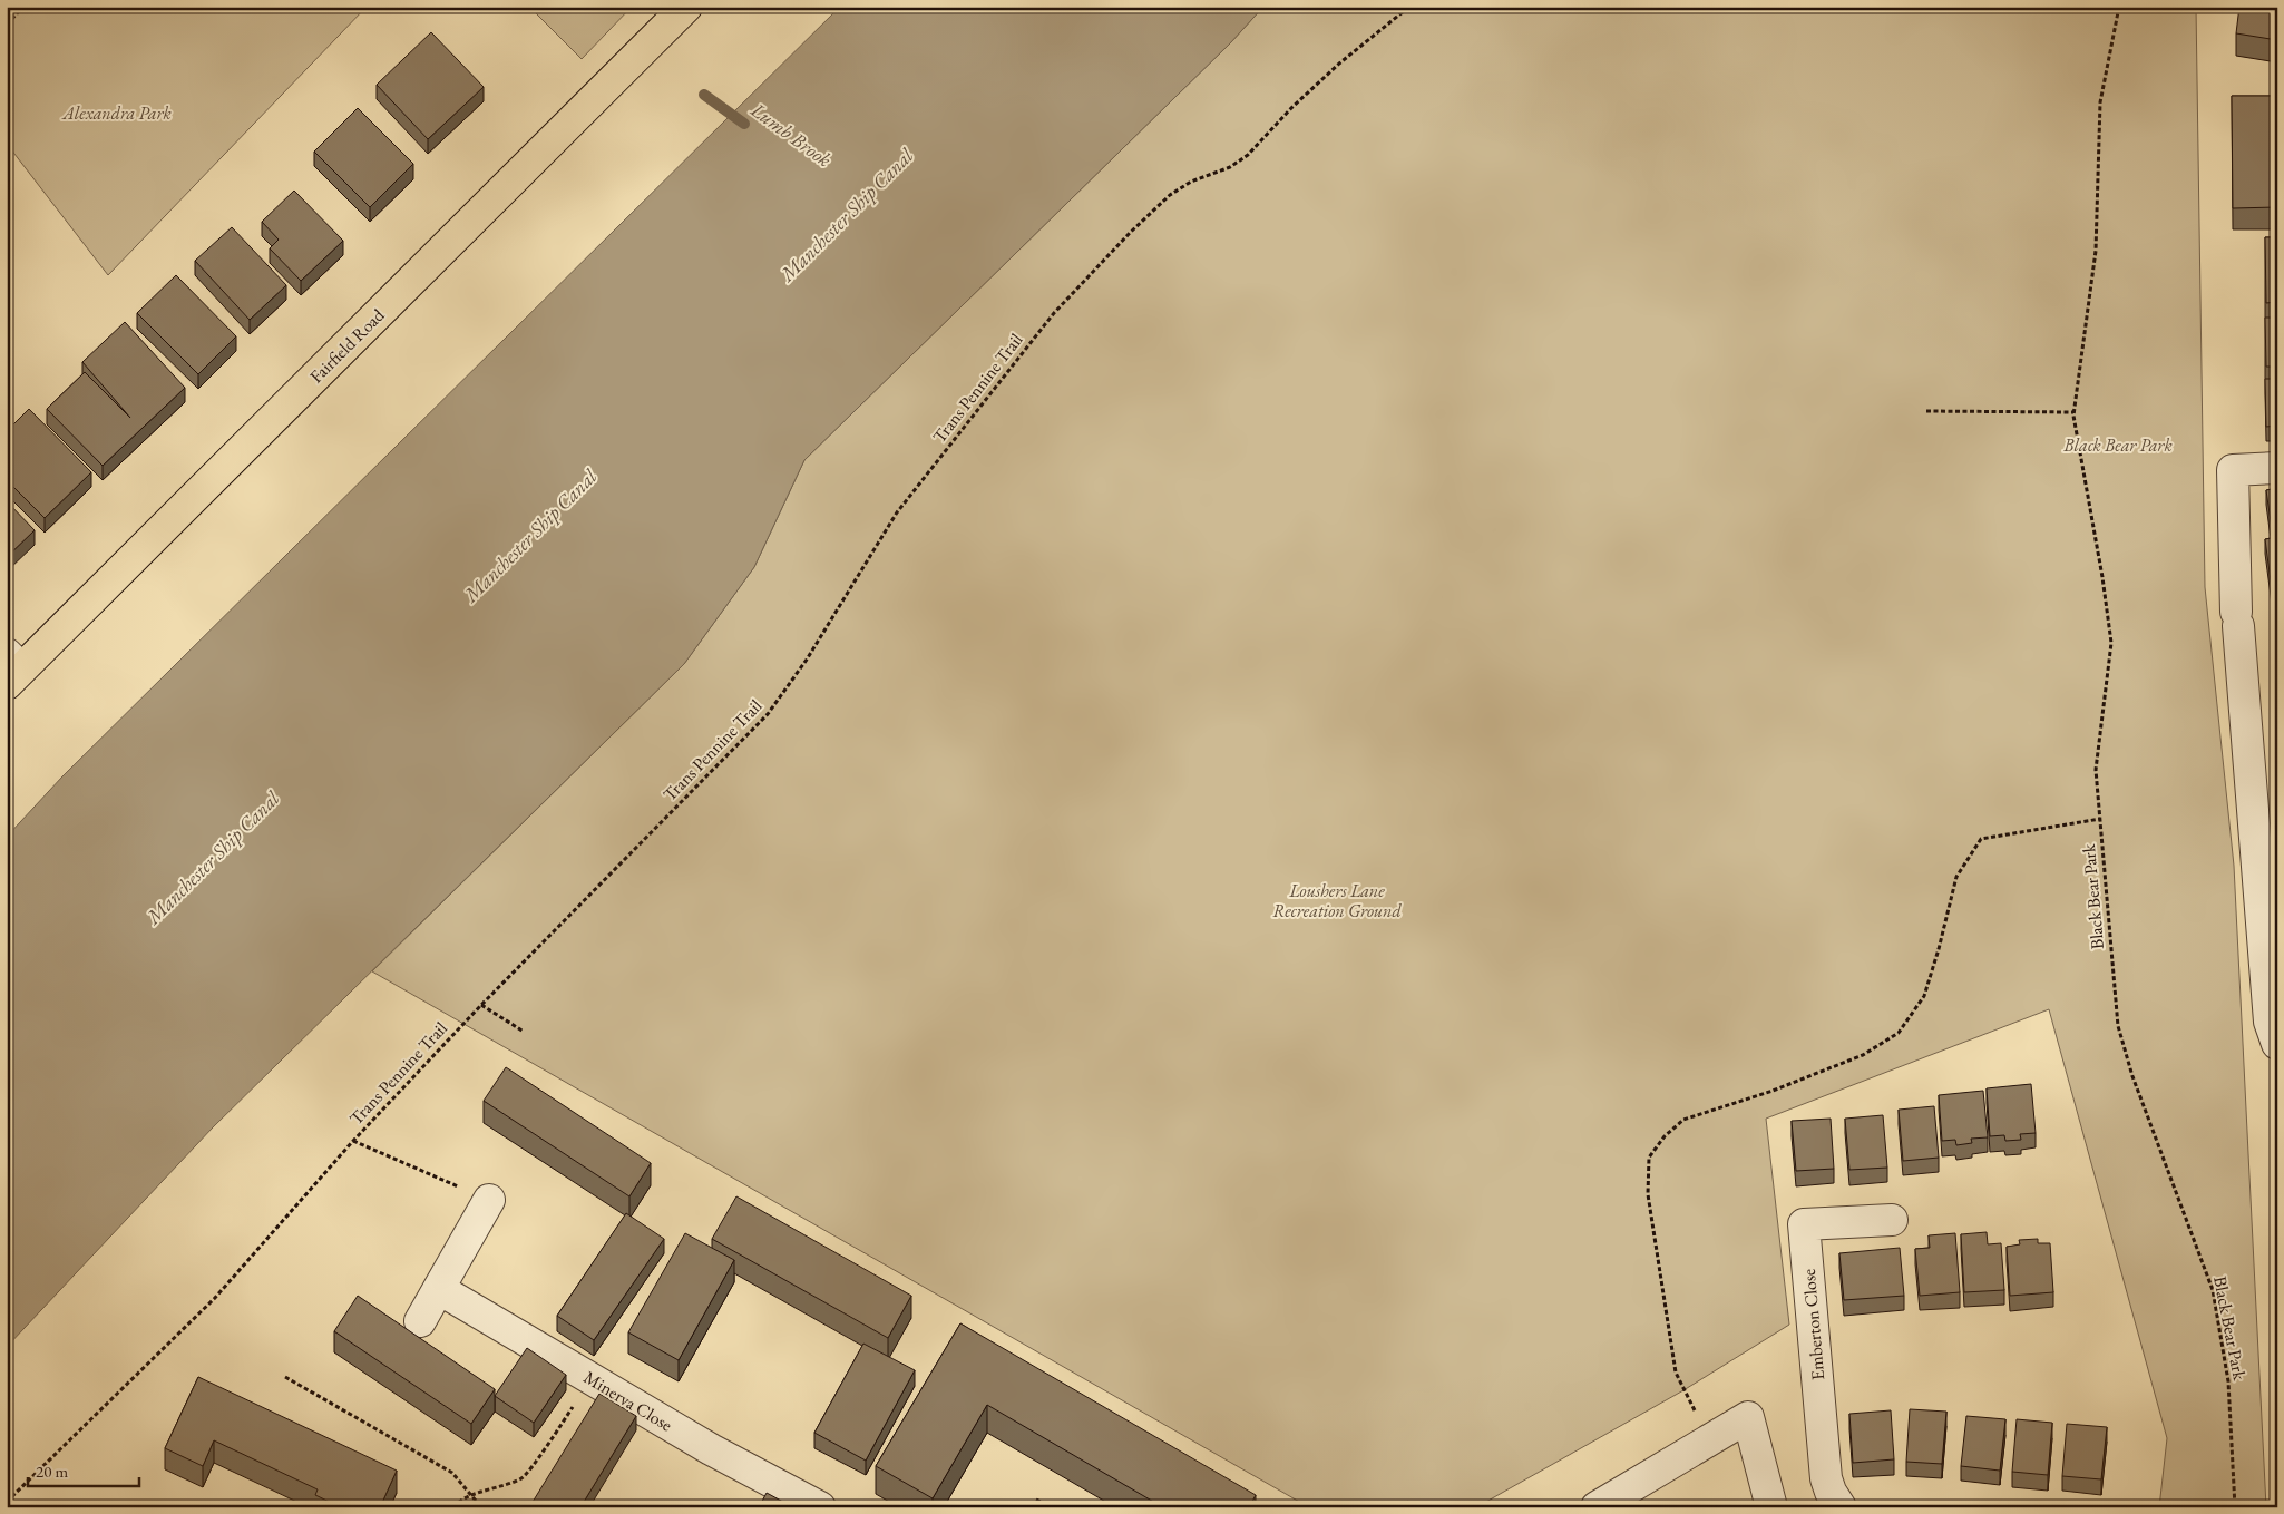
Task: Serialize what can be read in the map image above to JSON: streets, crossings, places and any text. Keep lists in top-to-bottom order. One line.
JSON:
{"streets":{"main road":["Fairfield Road"],"street":["Emberton Close","Minerva Close"],"path":["Trans Pennine Trail","Black Bear Park"]},"water":["Lumb Brook","Manchester Ship Canal"],"parks":["Alexandra Park","Black Bear Park","Loushers Lane Recreation Ground"],"scale_bar":"20 m"}
